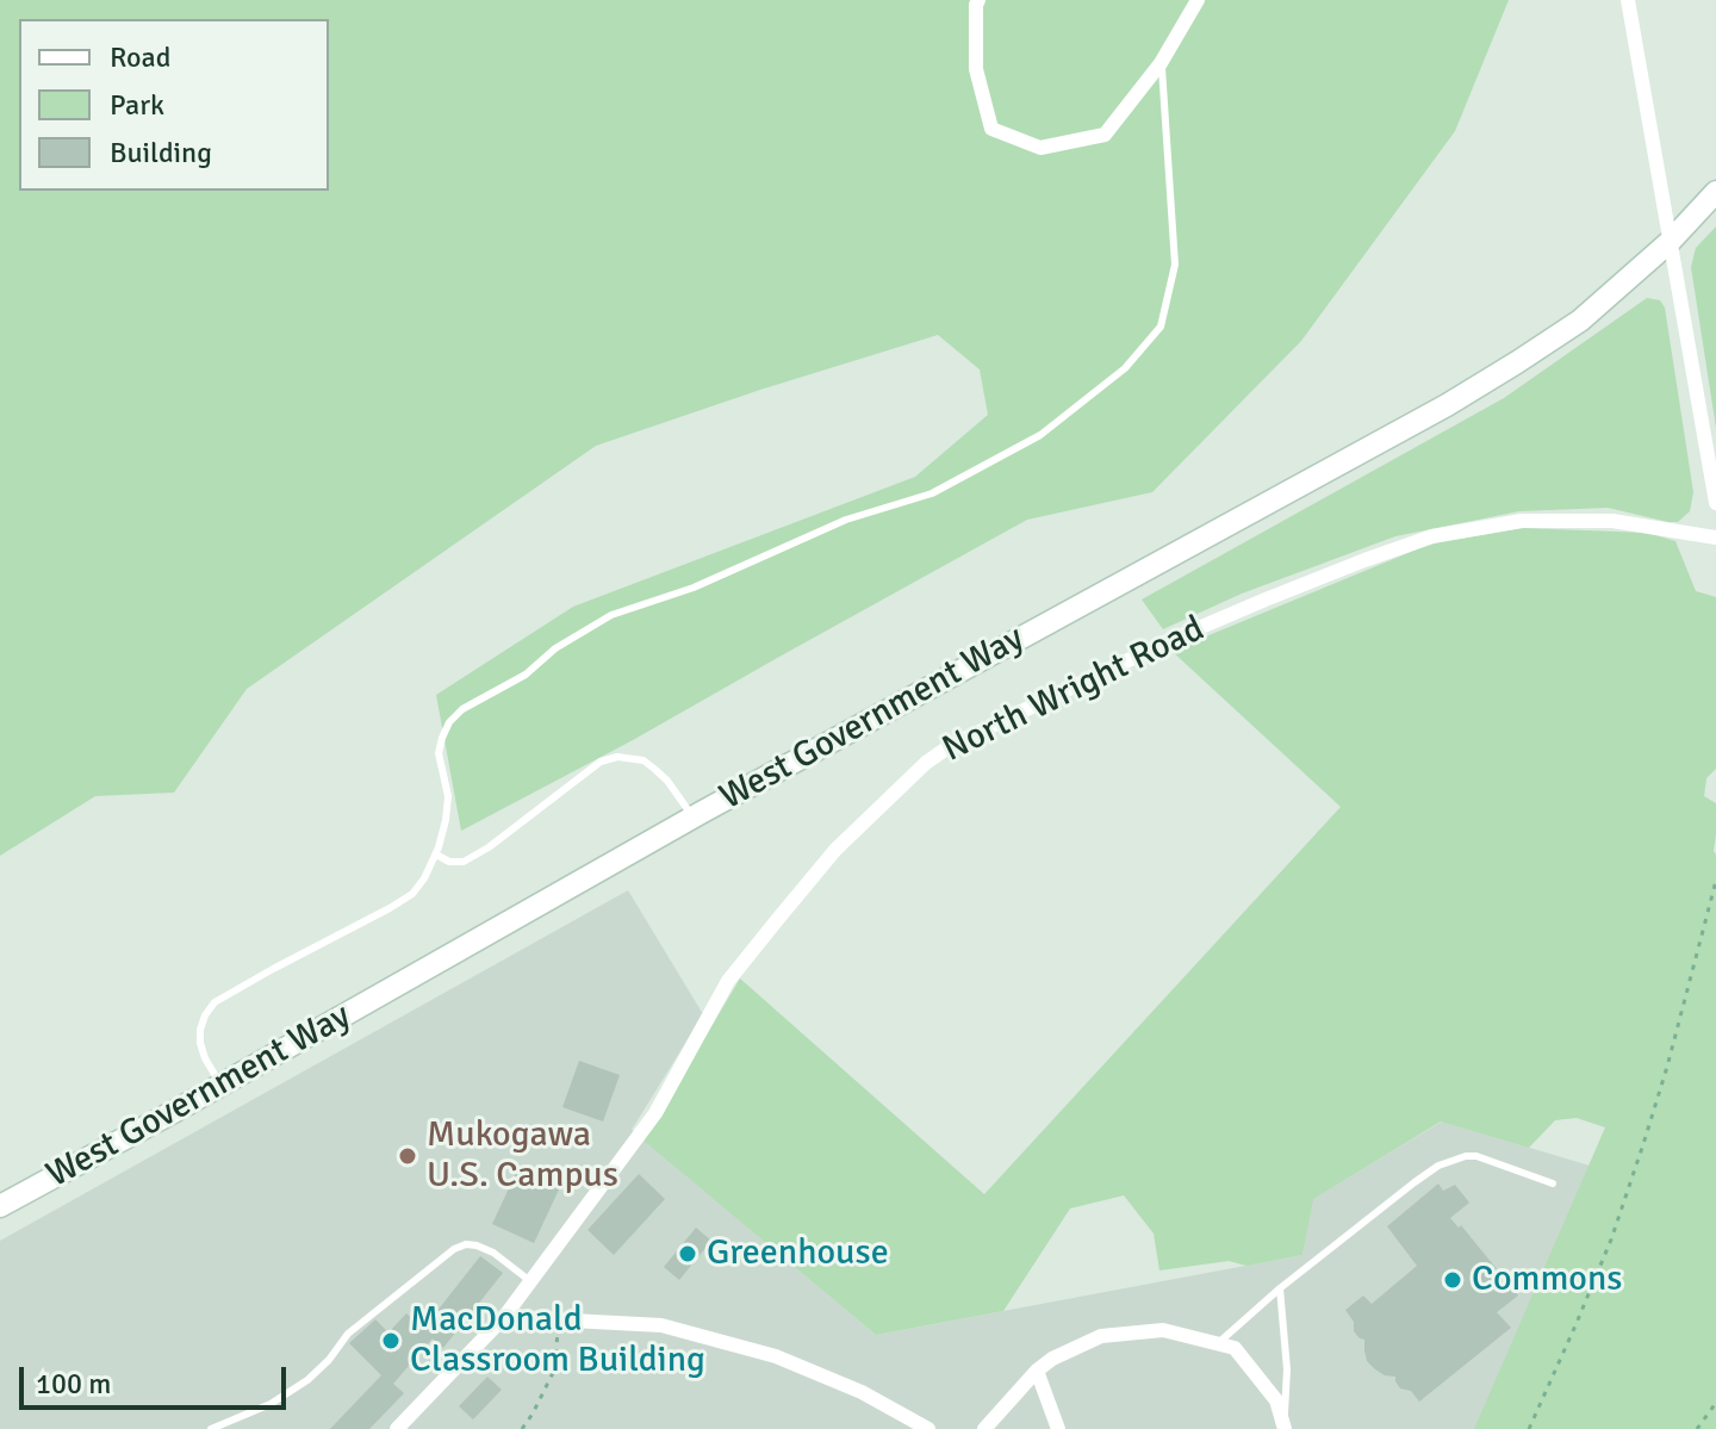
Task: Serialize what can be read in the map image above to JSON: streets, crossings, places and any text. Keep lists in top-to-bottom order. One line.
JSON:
{"streets":{"main road":["West Government Way"],"street":["North Wright Road"]},"places":["Mukogawa U.S. Campus","Greenhouse","Commons","MacDonald Classroom Building"],"legend":["Road","Park","Building"],"scale_bar":"100 m"}
